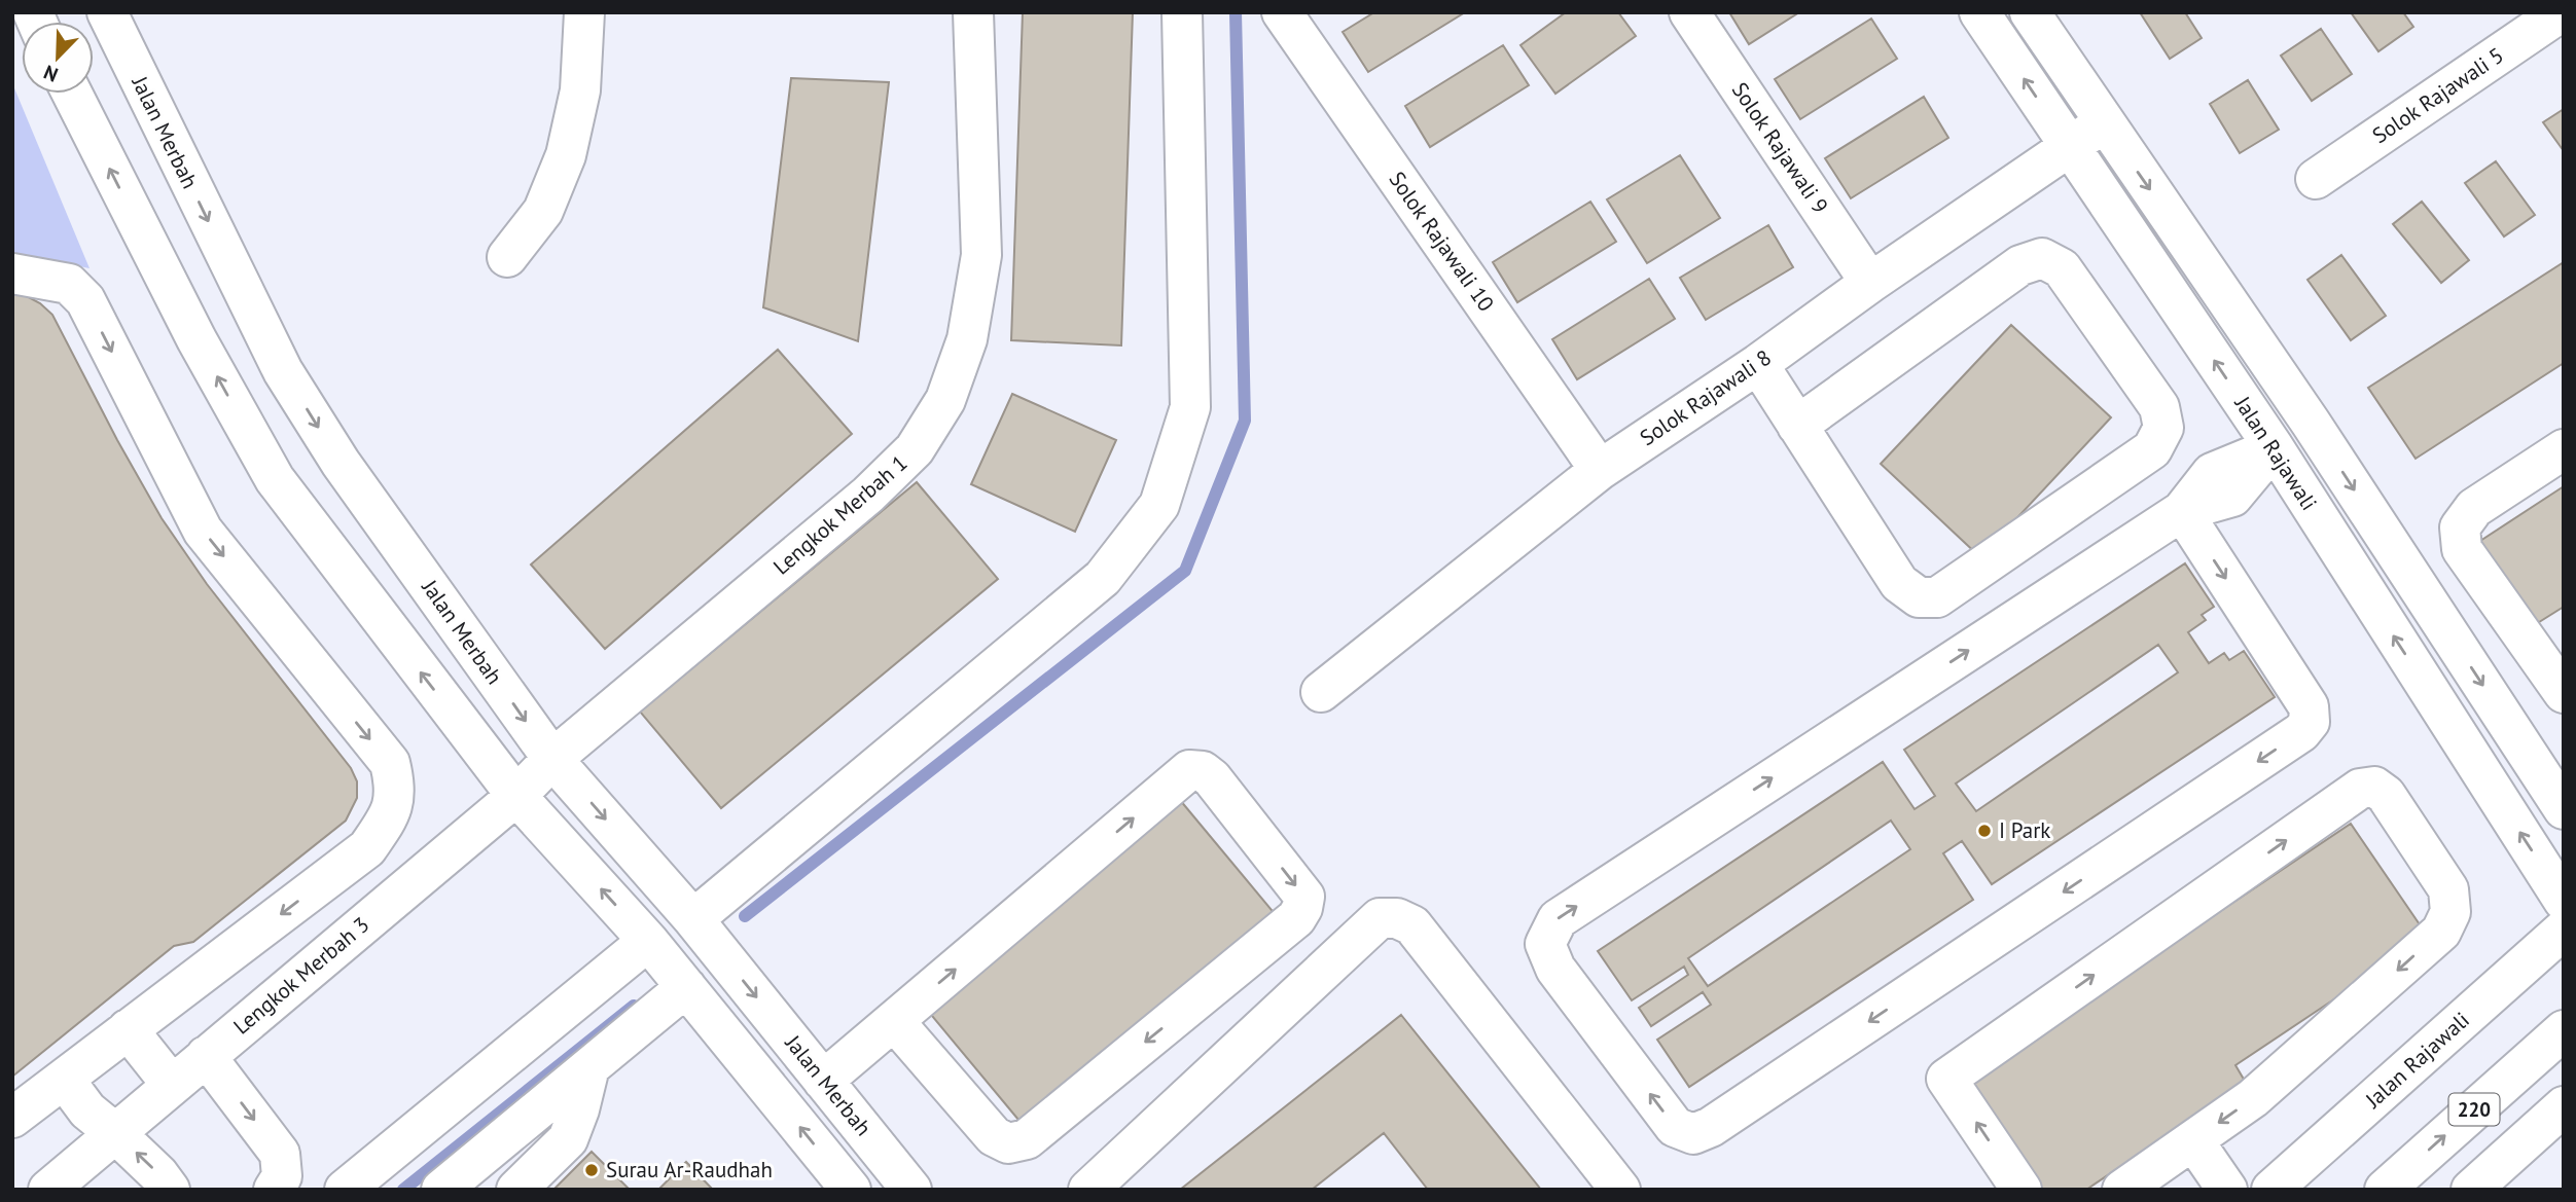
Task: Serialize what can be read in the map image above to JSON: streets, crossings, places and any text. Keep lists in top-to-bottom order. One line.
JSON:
{"streets":{"street":["Solok Rajawali 5","Jalan Merbah","Solok Rajawali 9","Solok Rajawali 10","Solok Rajawali 8","Jalan Rajawali","Lengkok Merbah 1","Lengkok Merbah 3","220"]},"crossings":[["Jalan Merbah","Lengkok Merbah 1"],["Jalan Merbah","Lengkok Merbah 3"],["Solok Rajawali 9","Solok Rajawali 8"],["Solok Rajawali 10","Solok Rajawali 8"],["Solok Rajawali 8","Jalan Rajawali"],["Lengkok Merbah 1","Lengkok Merbah 3"]],"places":["I Park","Surau Ar-Raudhah"],"north":"bottom left"}
